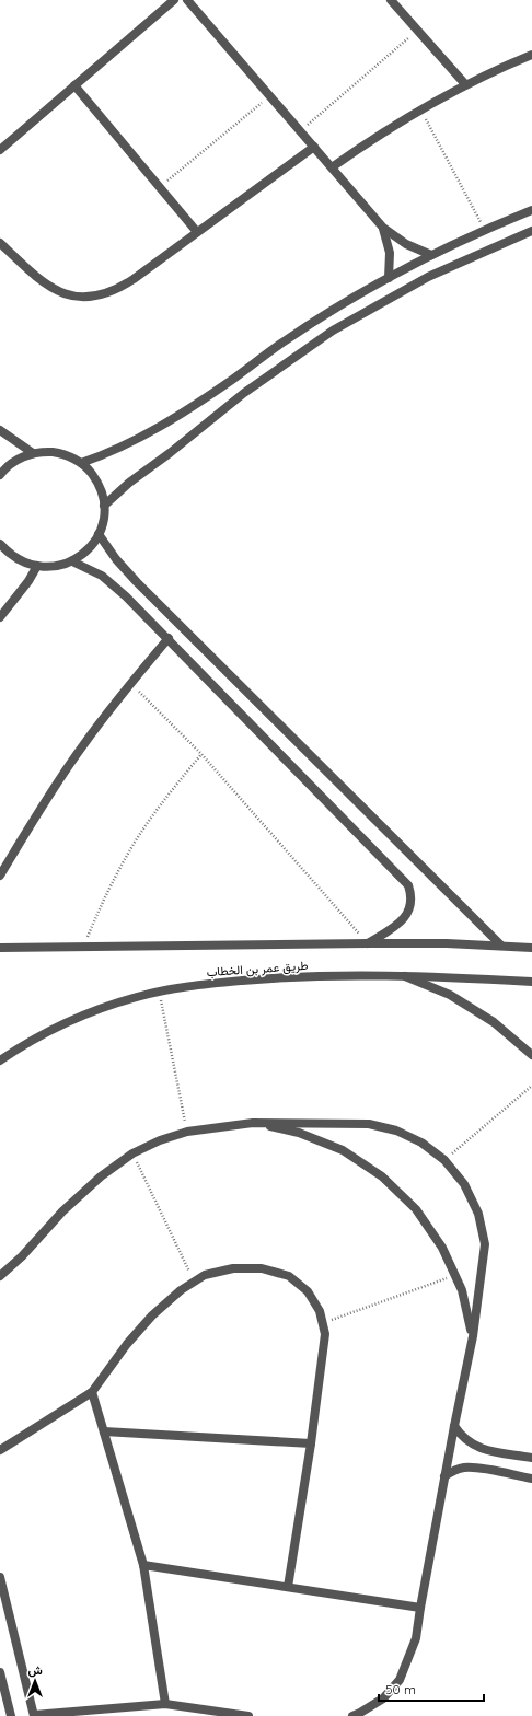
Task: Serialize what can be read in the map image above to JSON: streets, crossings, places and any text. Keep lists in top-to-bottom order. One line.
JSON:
{"streets":{"street":["طريق عمر بن الخطاب"]},"scale_bar":"50 m","north":"top"}
